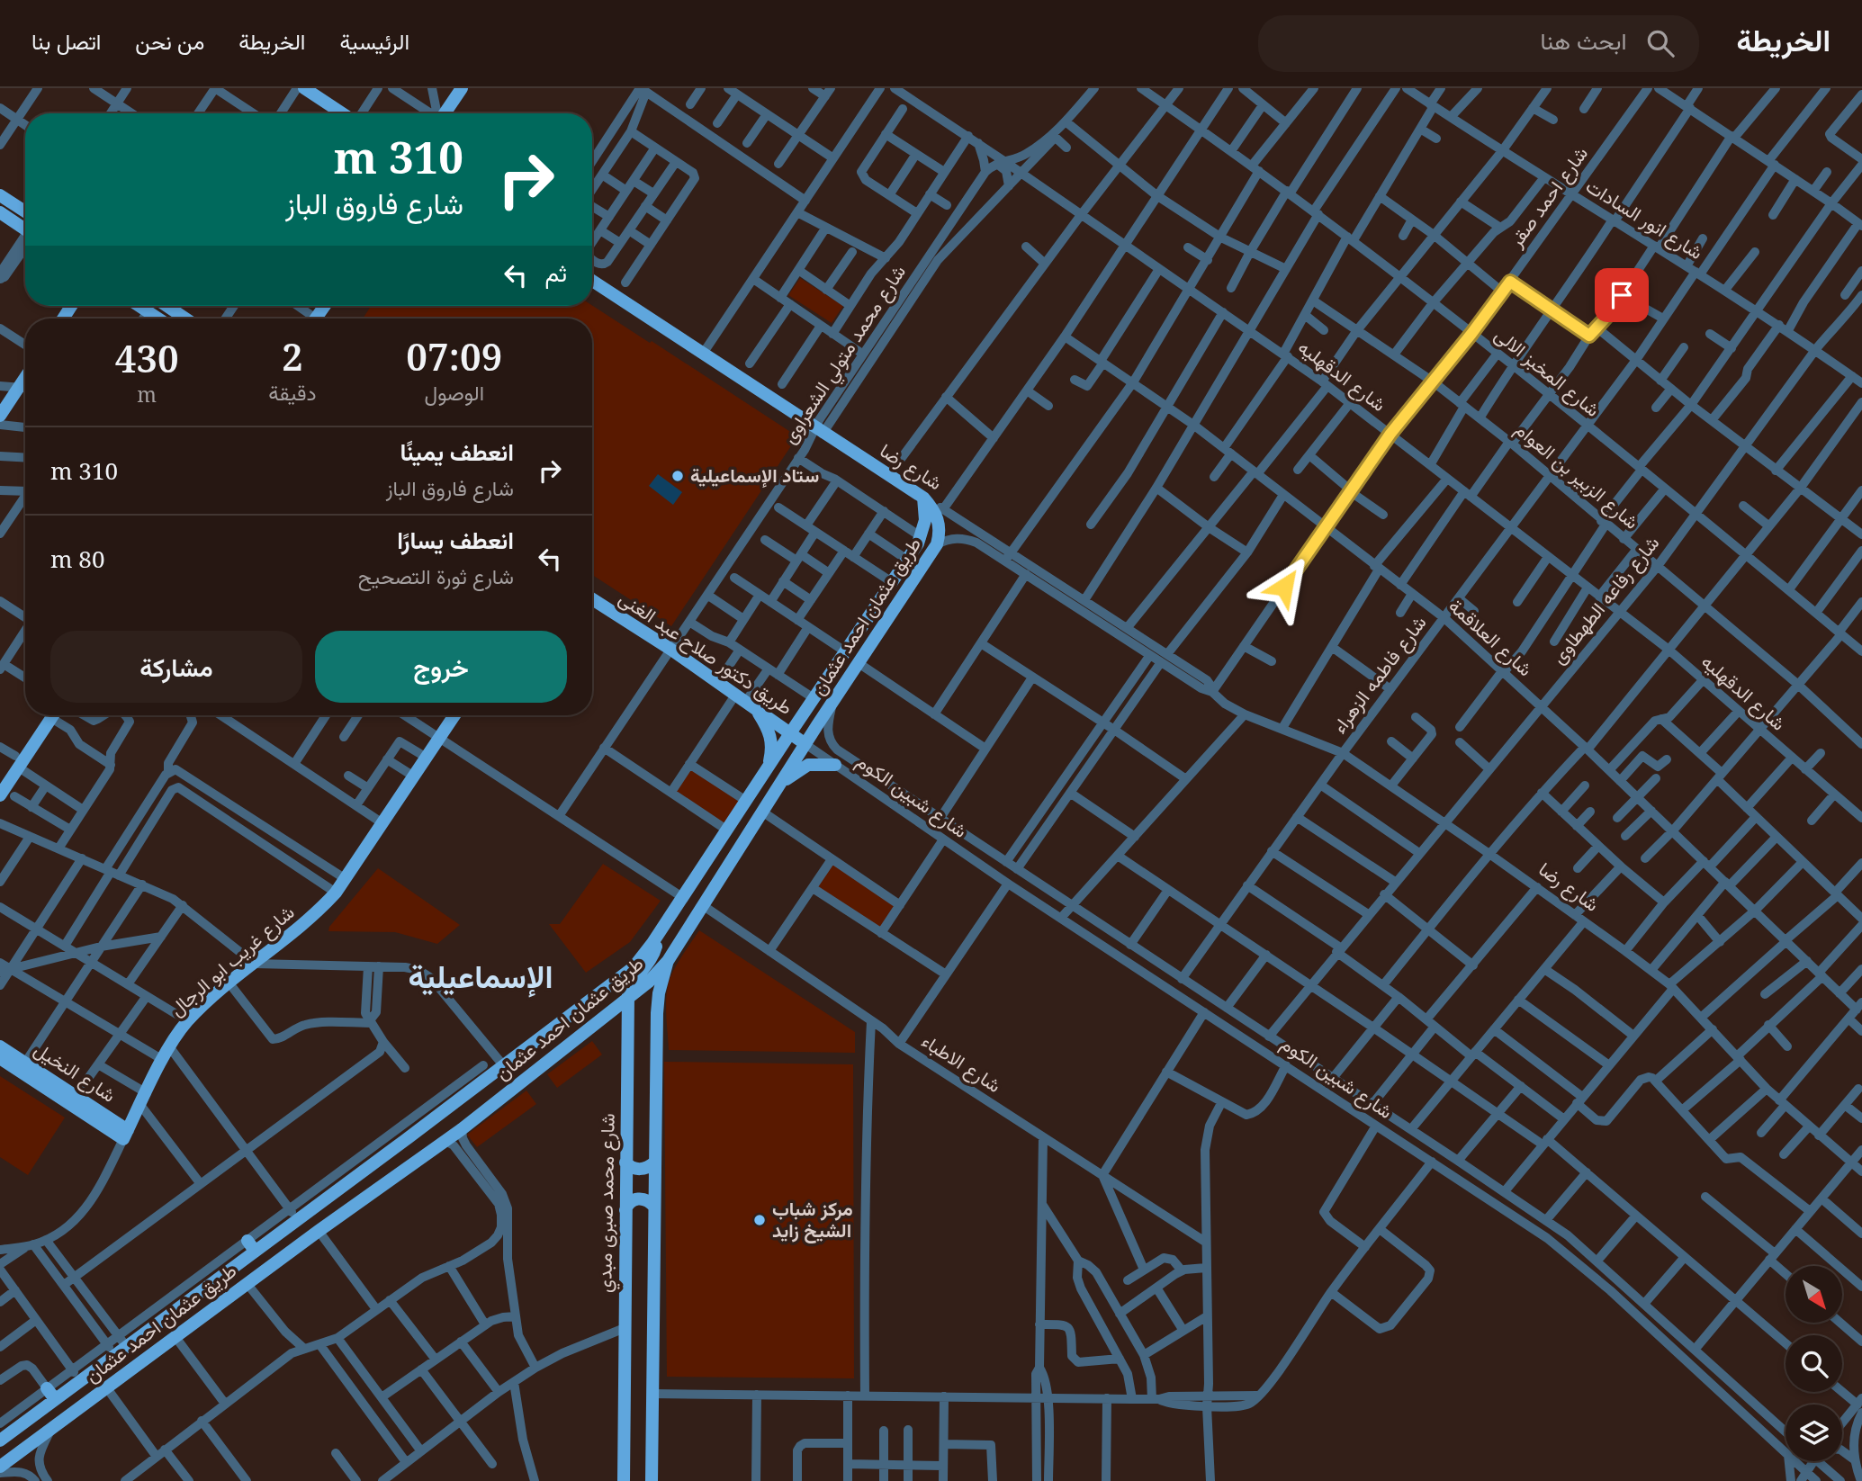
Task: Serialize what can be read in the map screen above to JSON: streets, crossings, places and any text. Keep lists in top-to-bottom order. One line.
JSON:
{"streets":{"main road":["شارع رضا","طريق عثمان احمد عثمان","طريق دكتور صلاح عبد الغنى","شارع غريب ابو الرجال","شارع النخيل","شارع محمد صبرى مبدي"],"street":["شارع احمد صقر","شارع انور السادات","شارع محمد متولي الشعراوى","شارع المخبز الالى","شارع الدقهليه","شارع الزبير بن العوام","شارع رفاعه الطهطاوى","شارع العلاقمة","شارع فاطمه الزهراء","شارع شبين الكوم","شارع الاطباء"]},"crossings":[["شارع احمد صقر","شارع انور السادات"],["شارع احمد صقر","شارع المخبز الالى"],["شارع احمد صقر","شارع الدقهليه"],["شارع احمد صقر","شارع رضا"],["شارع احمد صقر","شارع الزبير بن العوام"],["شارع احمد صقر","شارع العلاقمة"],["شارع انور السادات","شارع رفاعه الطهطاوى"],["شارع انور السادات","شارع فاطمه الزهراء"],["شارع محمد متولي الشعراوى","شارع الدقهليه"],["شارع محمد متولي الشعراوى","شارع رضا"],["شارع محمد متولي الشعراوى","طريق دكتور صلاح عبد الغنى"],["شارع المخبز الالى","شارع رفاعه الطهطاوى"],["شارع المخبز الالى","شارع فاطمه الزهراء"],["شارع الدقهليه","شارع رفاعه الطهطاوى"],["شارع الدقهليه","شارع فاطمه الزهراء"],["شارع رضا","شارع رفاعه الطهطاوى"],["شارع رضا","طريق عثمان احمد عثمان"],["شارع رضا","شارع فاطمه الزهراء"],["شارع الزبير بن العوام","شارع رفاعه الطهطاوى"],["شارع الزبير بن العوام","شارع فاطمه الزهراء"],["شارع رفاعه الطهطاوى","شارع العلاقمة"],["شارع رفاعه الطهطاوى","شارع شبين الكوم"],["طريق عثمان احمد عثمان","طريق دكتور صلاح عبد الغنى"],["طريق عثمان احمد عثمان","شارع شبين الكوم"],["طريق عثمان احمد عثمان","شارع الاطباء"],["طريق عثمان احمد عثمان","شارع محمد صبرى مبدي"],["شارع العلاقمة","شارع فاطمه الزهراء"],["طريق دكتور صلاح عبد الغنى","شارع شبين الكوم"],["شارع فاطمه الزهراء","شارع شبين الكوم"],["شارع غريب ابو الرجال","شارع النخيل"]],"districts":["الإسماعيلية"],"places":["ستاد الإسماعيلية","مركز شباب الشيخ زايد"],"north":"bottom right","page":{"header":"الخريطة","search":"ابحث هنا","nav":["الرئيسية","الخريطة","من نحن","اتصل بنا"],"turn":["310 m","شارع فاروق الباز"],"then":"ثم","eta":["07:09","الوصول","2","دقيقة","430","m"],"list":[{"name":"انعطف يمينًا","note":"شارع فاروق الباز","value":"310 m"},{"name":"انعطف يسارًا","note":"شارع ثورة التصحيح","value":"80 m"}],"buttons":["خروج","مشاركة"]}}
